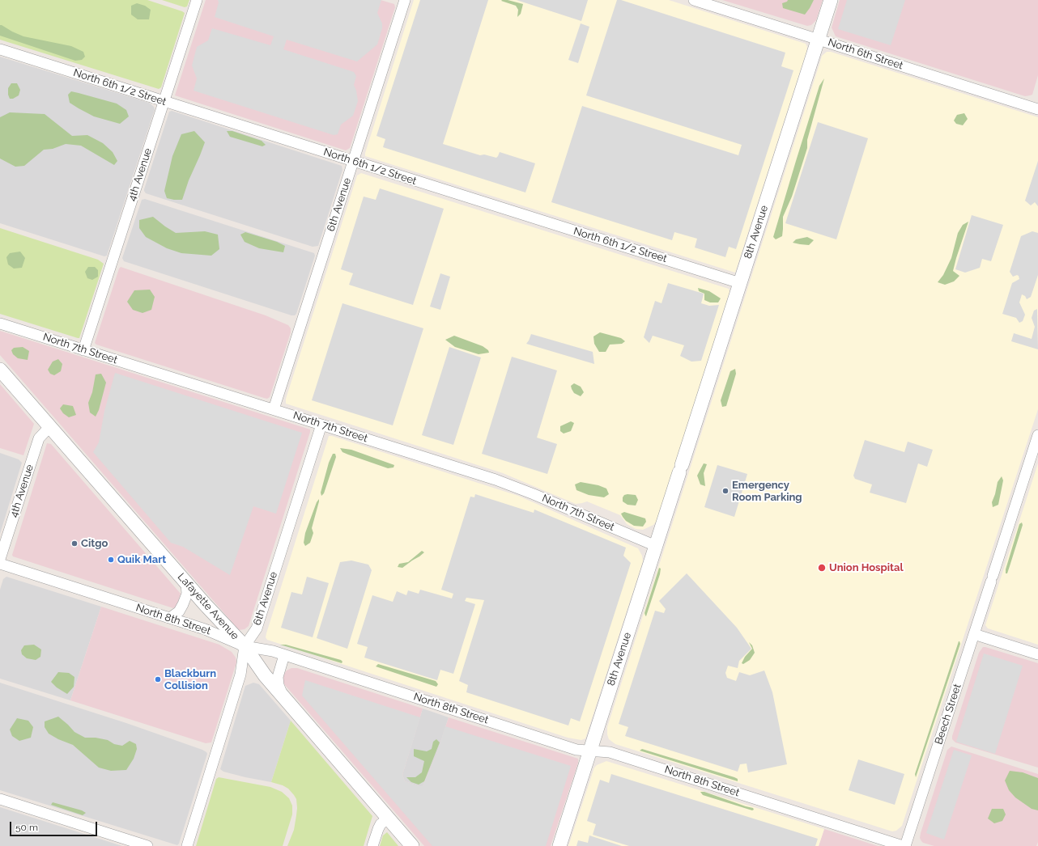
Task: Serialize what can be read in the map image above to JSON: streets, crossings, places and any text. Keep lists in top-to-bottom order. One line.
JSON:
{"streets":{"street":["North 6th Street","North 6th 1/2 Street","4th Avenue","6th Avenue","8th Avenue","North 7th Street","Lafayette Avenue","North 8th Street","Beech Street"]},"crossings":[["North 6th Street","8th Avenue"],["North 6th 1/2 Street","4th Avenue"],["North 6th 1/2 Street","6th Avenue"],["North 6th 1/2 Street","8th Avenue"],["4th Avenue","North 7th Street"],["4th Avenue","Lafayette Avenue"],["6th Avenue","North 7th Street"],["6th Avenue","Lafayette Avenue"],["6th Avenue","North 8th Street"],["8th Avenue","North 7th Street"],["8th Avenue","North 8th Street"],["Lafayette Avenue","North 8th Street"],["North 8th Street","Beech Street"]],"places":["Emergency Room Parking","Citgo","Quik Mart","Union Hospital","Blackburn Collision"],"scale_bar":"50 m"}
